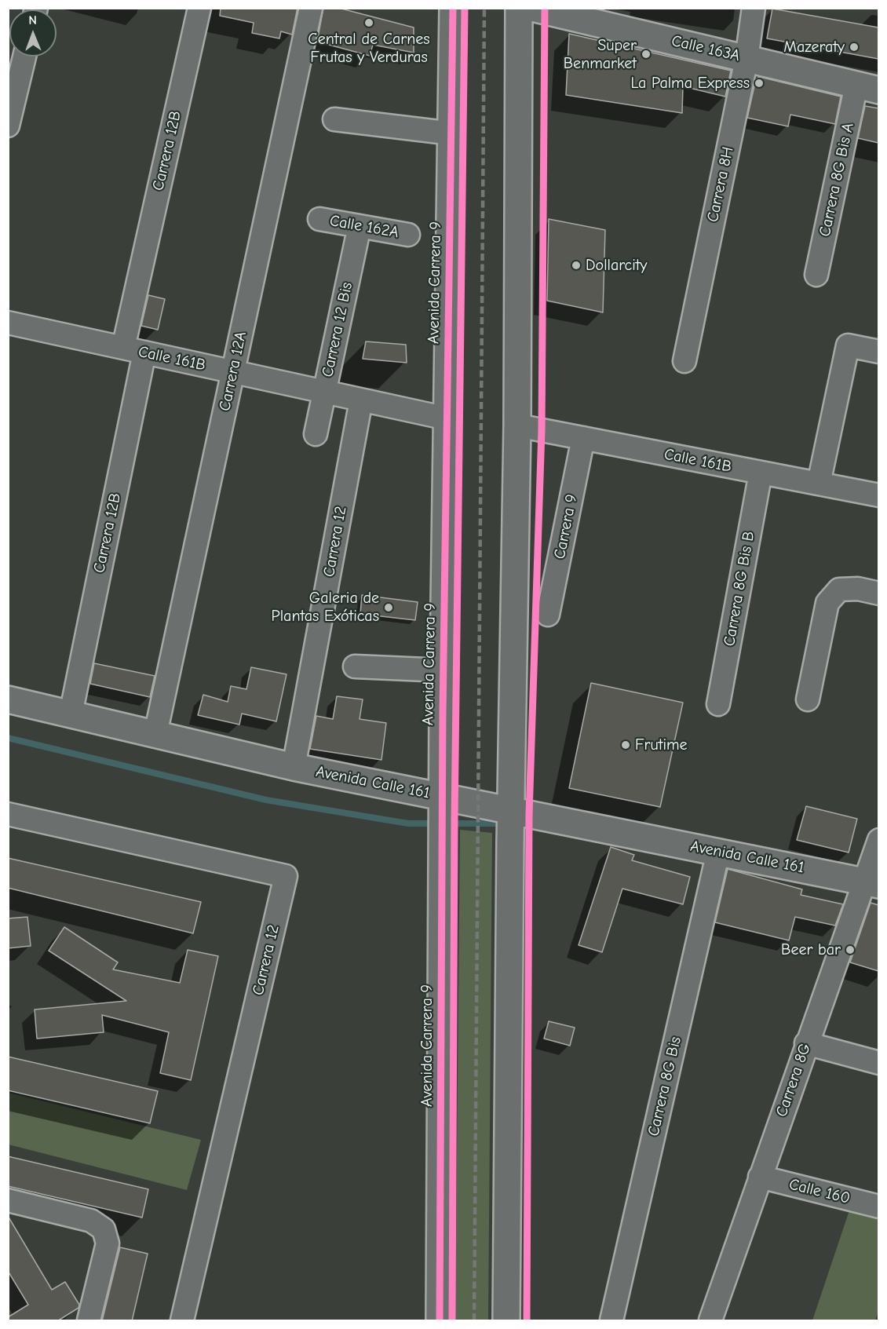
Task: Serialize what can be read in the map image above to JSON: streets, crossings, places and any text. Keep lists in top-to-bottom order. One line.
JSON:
{"streets":{"main road":["Calle 163A","Avenida Carrera 9","Avenida Calle 161"],"street":["Carrera 12B","Carrera 8G Bis A","Carrera 8H","Calle 162A","Carrera 12 Bis","Calle 161B","Carrera 12A","Carrera 9","Carrera 12","Carrera 8G Bis B","Carrera 8G","Carrera 8G Bis","Calle 160"]},"crossings":[["Calle 163A","Carrera 8G Bis A"],["Calle 163A","Carrera 8H"],["Carrera 12B","Calle 161B"],["Carrera 12B","Avenida Calle 161"],["Calle 162A","Carrera 12 Bis"],["Avenida Carrera 9","Calle 161B"],["Avenida Carrera 9","Avenida Calle 161"],["Carrera 12 Bis","Calle 161B"],["Calle 161B","Carrera 12A"],["Calle 161B","Carrera 9"],["Calle 161B","Carrera 12"],["Calle 161B","Carrera 8G Bis B"],["Carrera 12A","Avenida Calle 161"],["Carrera 12","Avenida Calle 161"],["Avenida Calle 161","Carrera 8G"],["Avenida Calle 161","Carrera 8G Bis"],["Carrera 8G","Calle 160"]],"places":["Central de Carnes Frutas y Verduras","Mazeraty","Super Benmarket","La Palma Express","Dollarcity","Galeria de Plantas Exóticas","Frutime","Beer bar"],"north":"top"}
